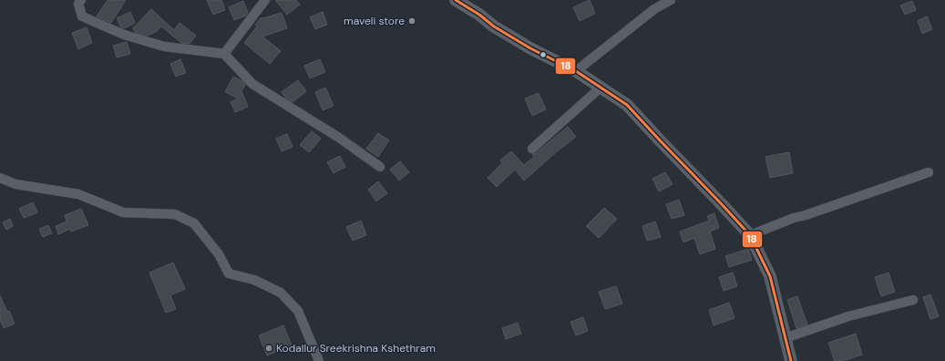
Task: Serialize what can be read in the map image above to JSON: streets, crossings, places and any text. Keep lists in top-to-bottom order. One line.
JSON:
{"places":["maveli store","Kodallur Sreekrishna Kshethram"],"lines":["transit line 18"]}
